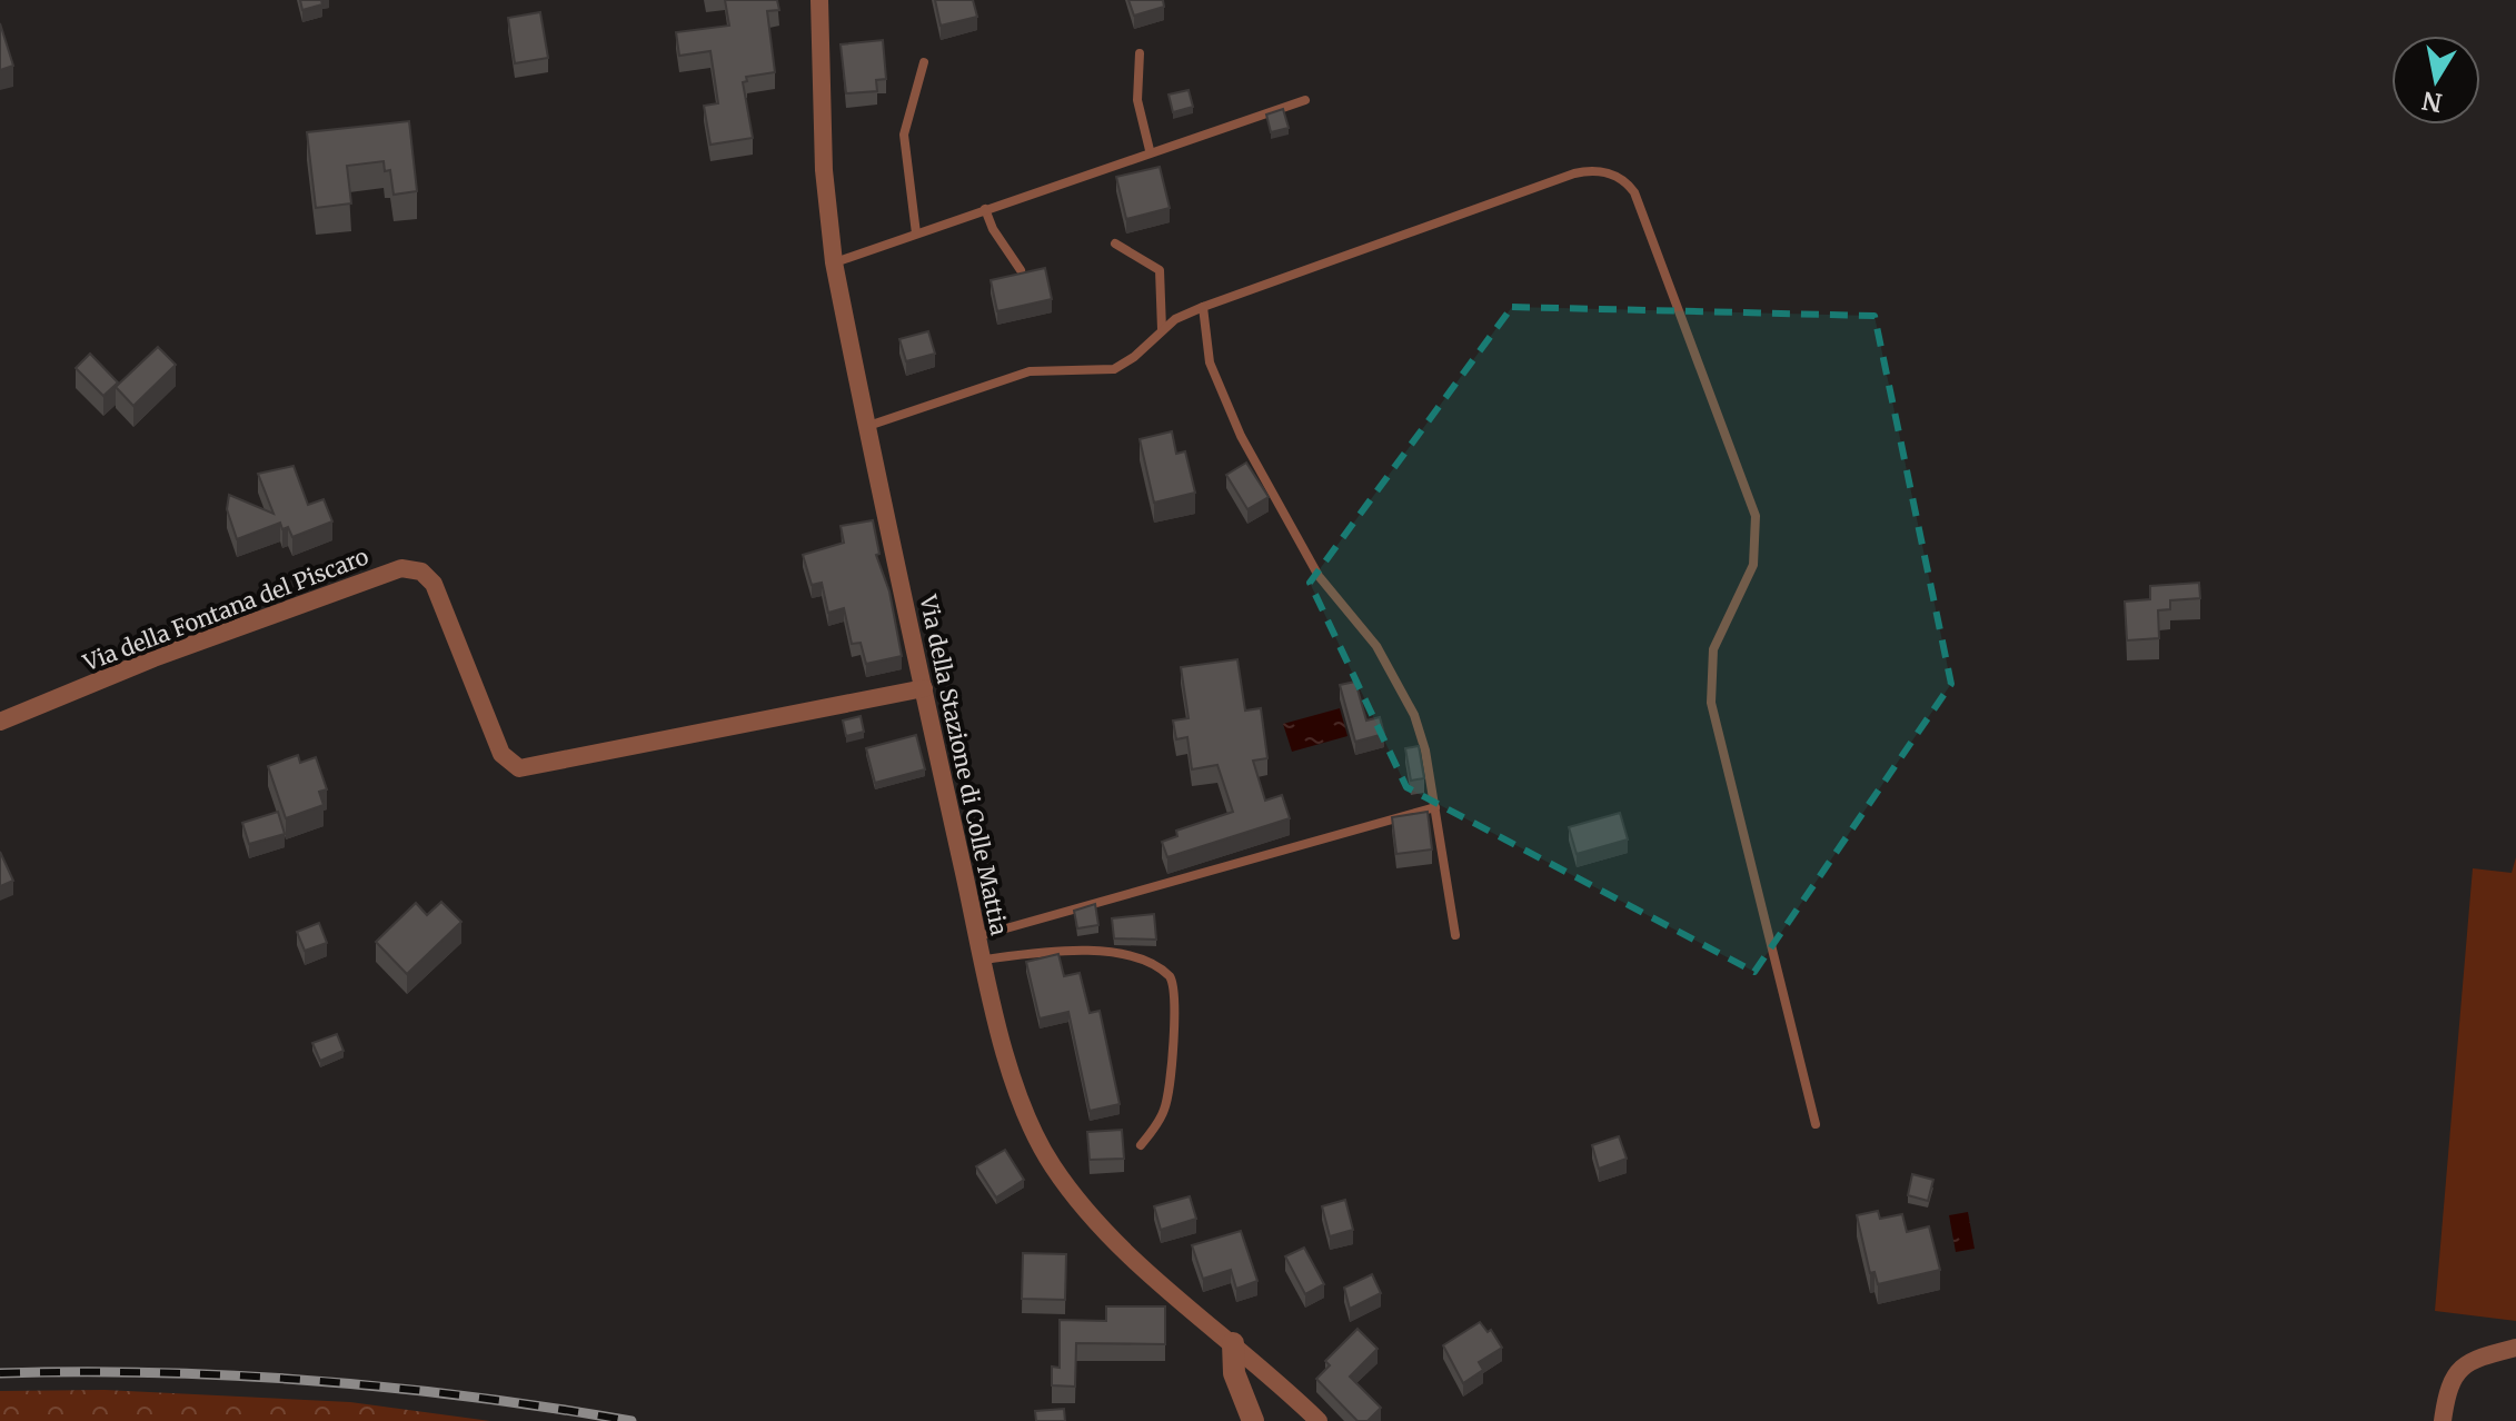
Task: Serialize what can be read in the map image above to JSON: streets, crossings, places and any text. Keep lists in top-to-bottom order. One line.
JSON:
{"streets":{"street":["Via della Fontana del Piscaro","Via della Stazione di Colle Mattia"]},"crossings":[["Via della Fontana del Piscaro","Via della Stazione di Colle Mattia"]],"north":"bottom"}
